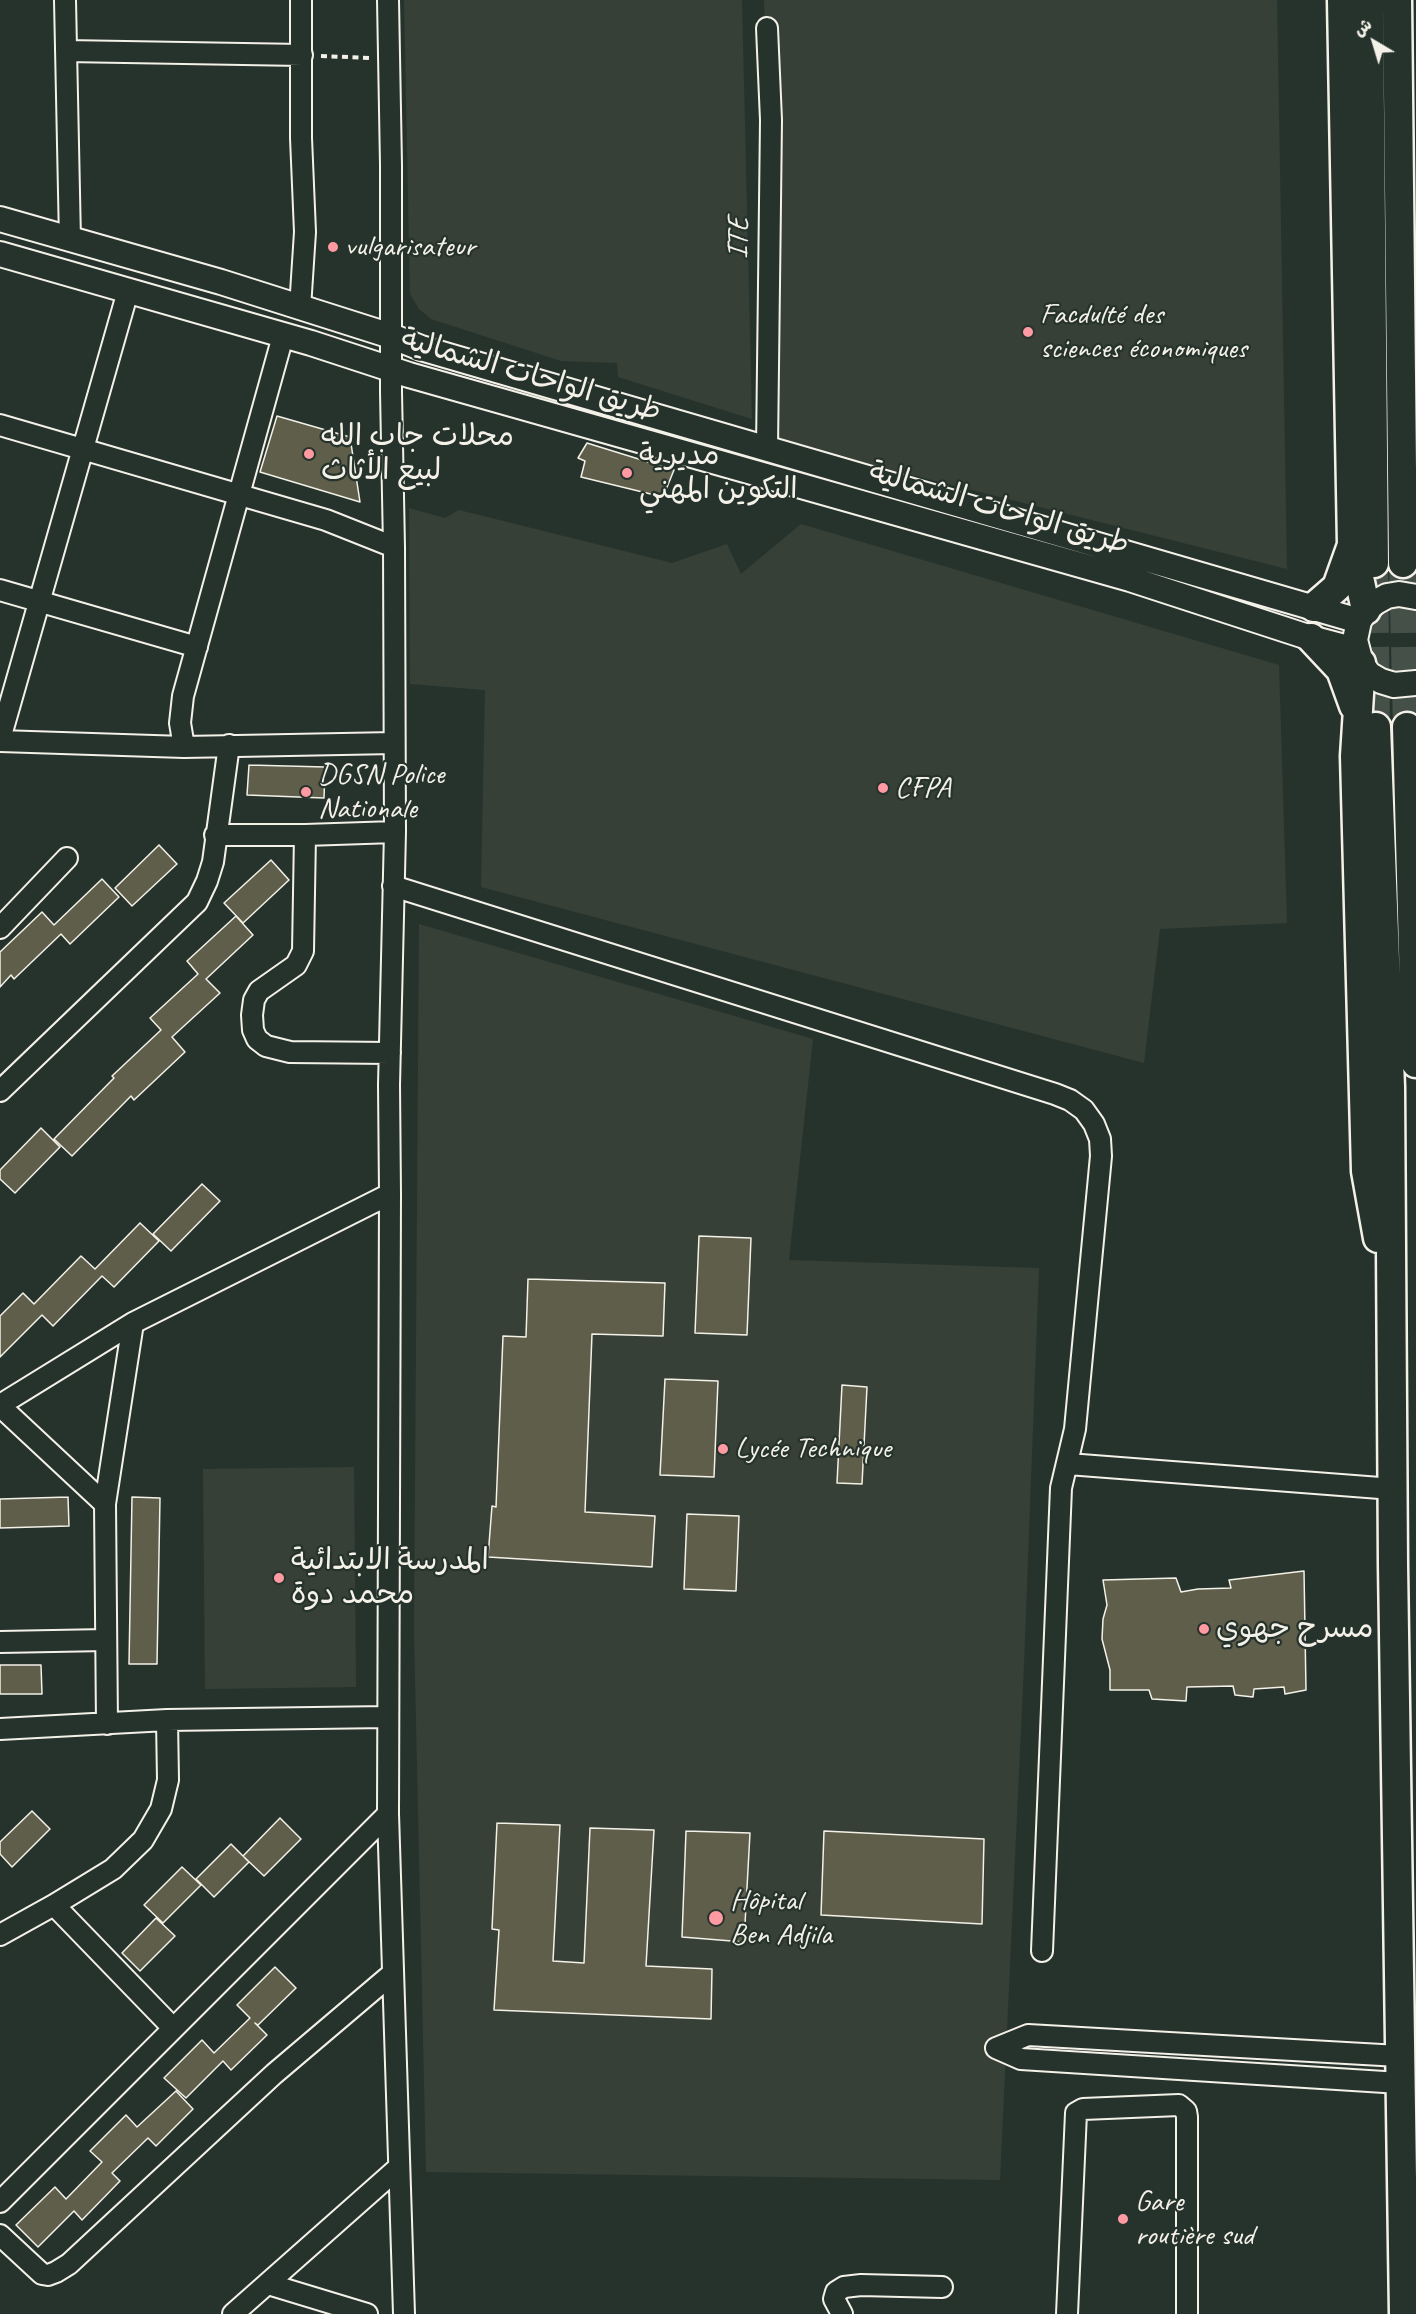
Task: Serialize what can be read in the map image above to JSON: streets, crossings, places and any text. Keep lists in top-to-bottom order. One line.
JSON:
{"streets":{"main road":["طريق الواحات الشمالية"],"street":["ITE"]},"crossings":[["ITE","طريق الواحات الشمالية"]],"places":["vulgarisateur","Facdulté des sciences économiques","محلات جاب الله لبيع الأثاث","مديرية التكوين المهني","CFPA","DGSN Police Nationale","Lycée Technique","المدرسة الابتدائية محمد دوة","مسرح جهوي","Hôpital Ben Adjila","Gare routière sud"],"north":"top left"}
